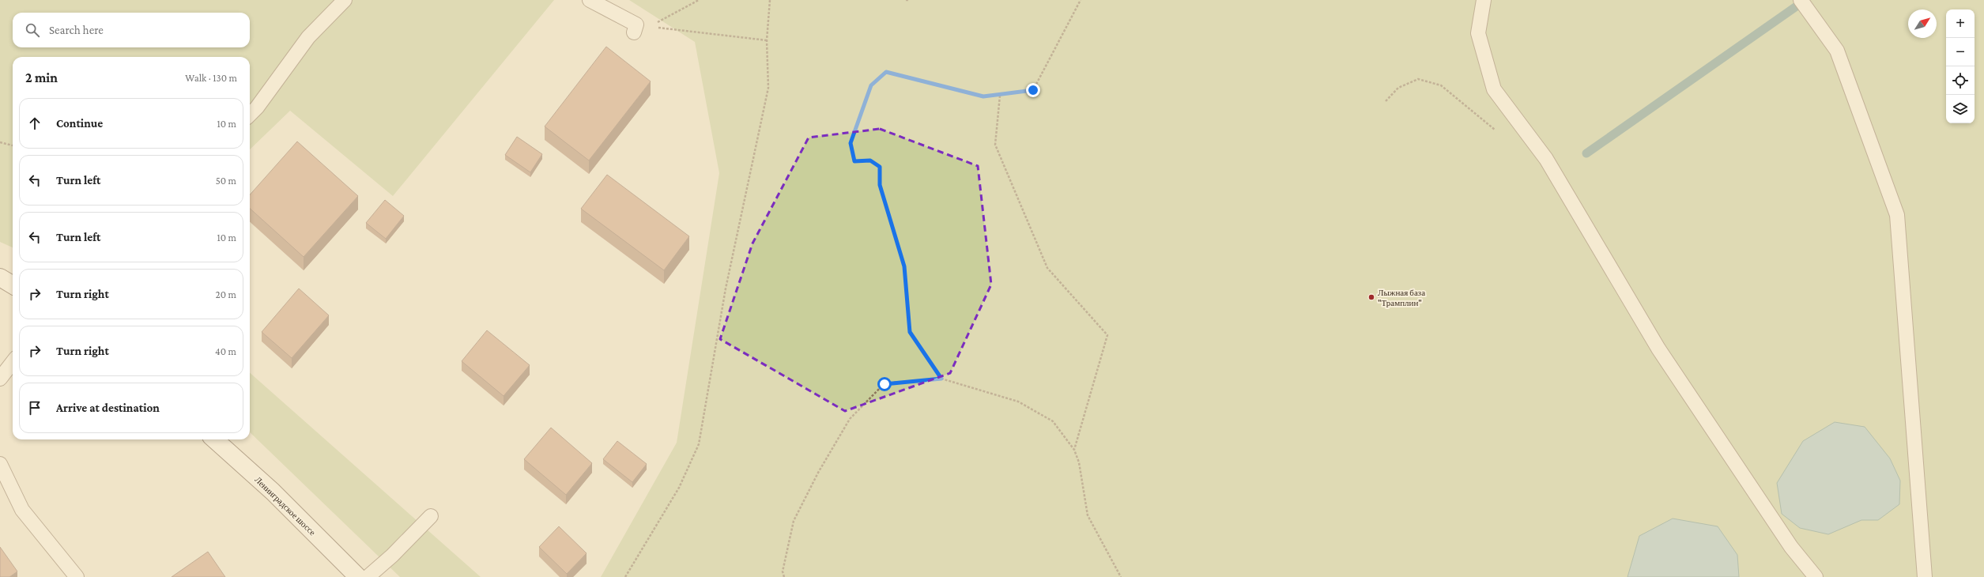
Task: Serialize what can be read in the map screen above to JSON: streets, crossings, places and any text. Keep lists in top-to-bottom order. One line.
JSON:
{"streets":{"main road":["Ленинградское шоссе"]},"places":["Лыжная база \"Трамплин\""],"north":"top right","page":{"map_buttons":["+","−"],"search":"Search here","heading":["2 min","Walk · 130 m"],"list":[["Continue","10 m"],["Turn left","50 m"],["Turn left","10 m"],["Turn right","20 m"],["Turn right","40 m"],"Arrive at destination"]}}
